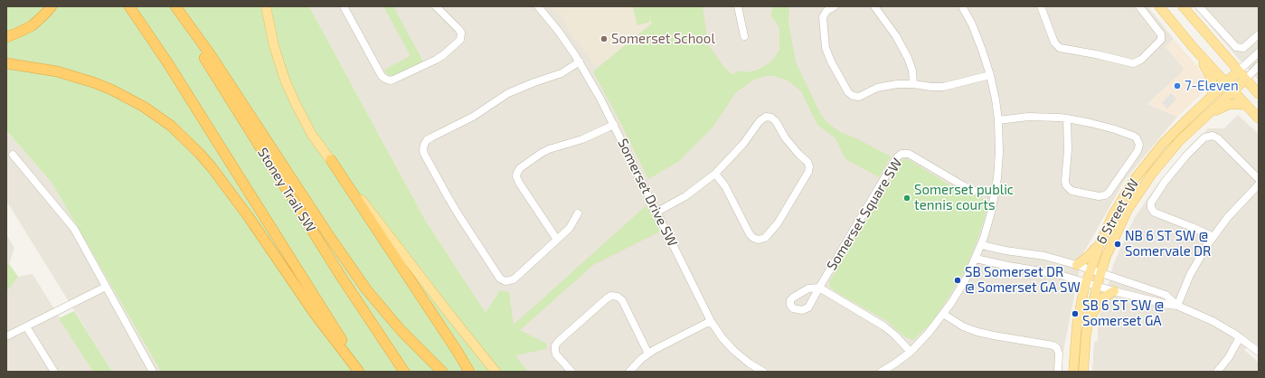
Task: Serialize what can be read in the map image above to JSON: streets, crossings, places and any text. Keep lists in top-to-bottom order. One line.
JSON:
{"streets":{"highway":["Stoney Trail SW"],"main road":["6 Street SW"],"street":["Somerset Drive SW","Somerset Square SW"]},"places":["Somerset School","7-Eleven","Somerset public tennis courts","NB 6 ST SW @ Somervale DR","SB Somerset DR @ Somerset GA SW","SB 6 ST SW @ Somerset GA"]}
